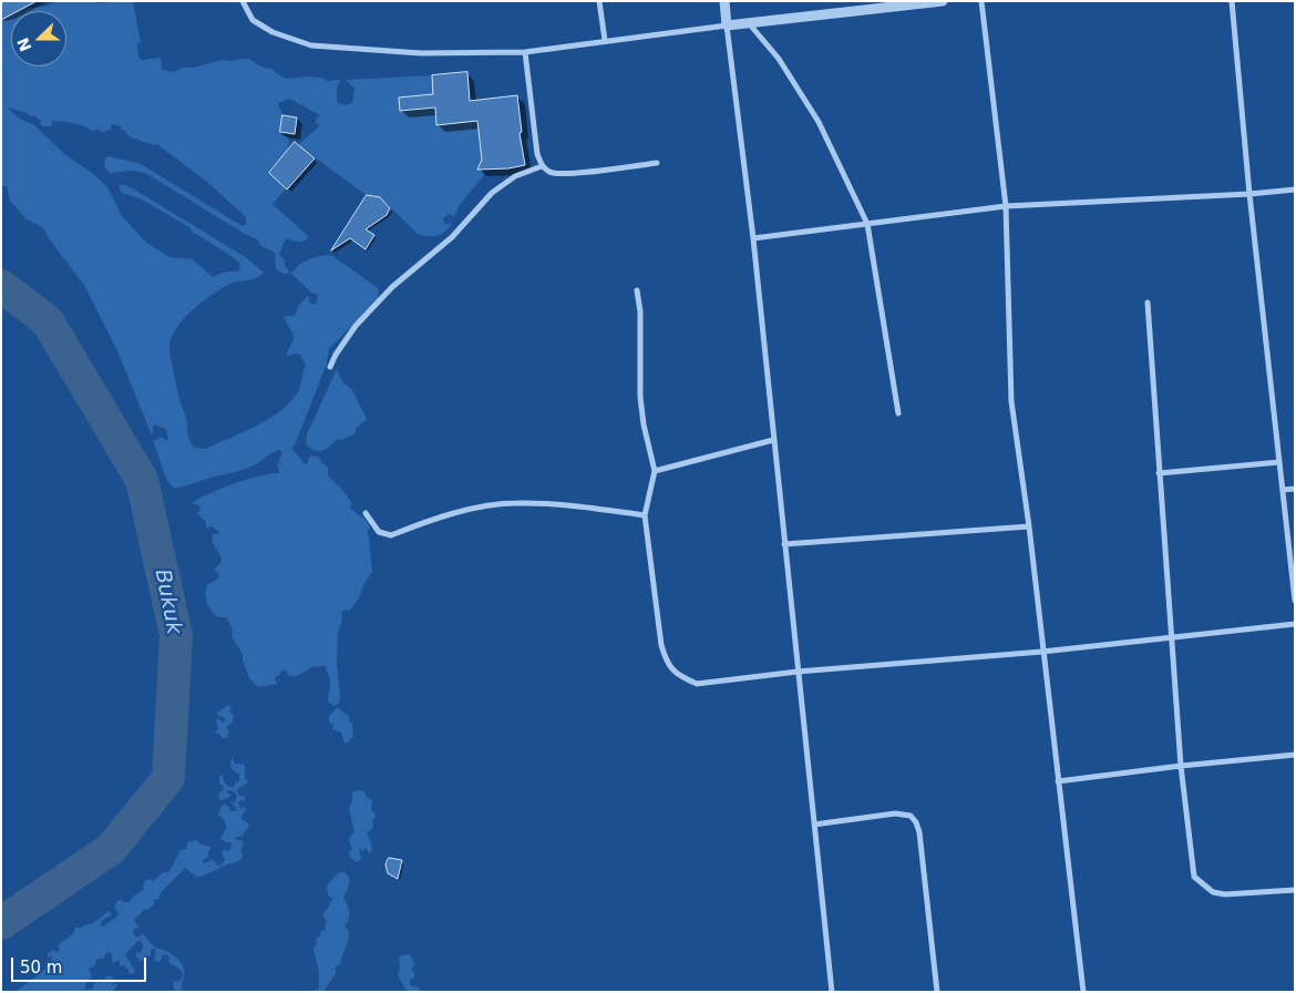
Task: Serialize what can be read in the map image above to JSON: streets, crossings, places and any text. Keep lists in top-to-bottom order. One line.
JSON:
{"water":["Bukuk"],"scale_bar":"50 m","north":"left"}
